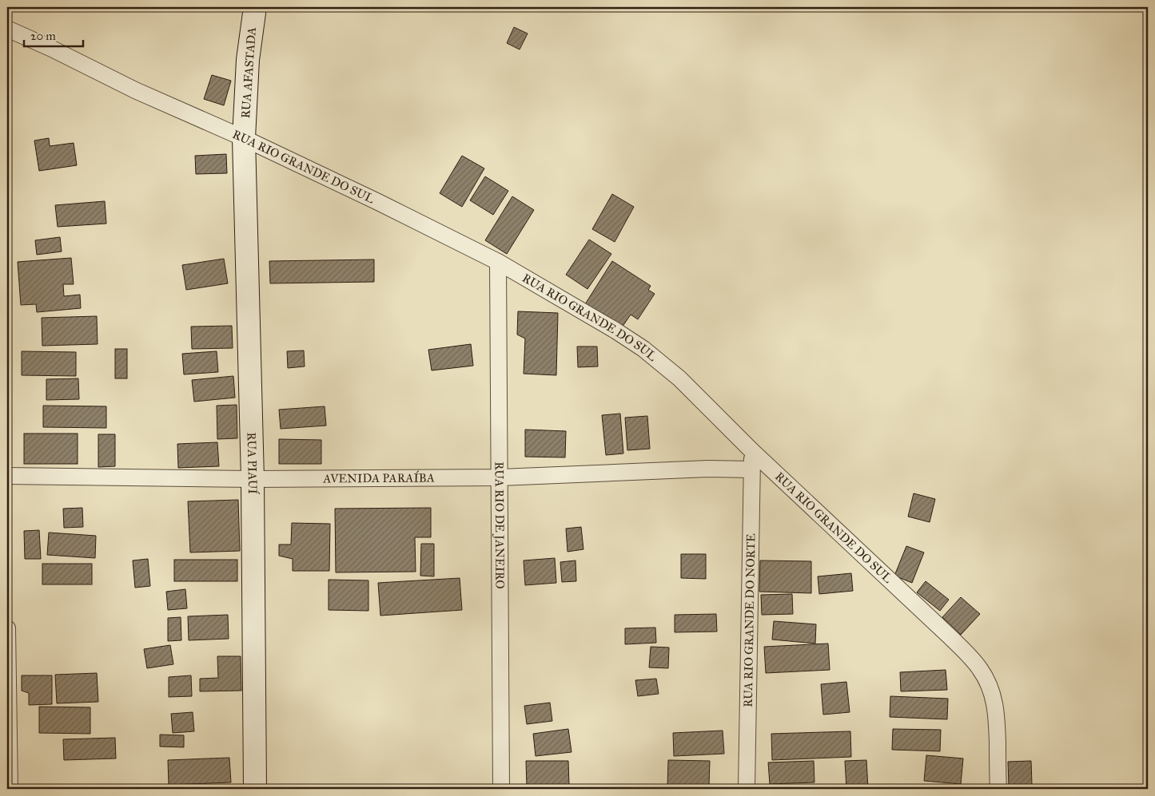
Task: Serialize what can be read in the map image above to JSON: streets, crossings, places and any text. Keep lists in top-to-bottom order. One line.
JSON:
{"streets":{"street":["RUA AFASTADA","RUA RIO GRANDE DO SUL","RUA PIAUÍ","AVENIDA PARAÍBA","RUA RIO DE JANEIRO","RUA RIO GRANDE DO NORTE"]},"crossings":[["RUA AFASTADA","RUA RIO GRANDE DO SUL"],["RUA AFASTADA","RUA PIAUÍ"],["RUA RIO GRANDE DO SUL","RUA PIAUÍ"],["RUA RIO GRANDE DO SUL","RUA RIO DE JANEIRO"],["RUA RIO GRANDE DO SUL","RUA RIO GRANDE DO NORTE"],["RUA PIAUÍ","AVENIDA PARAÍBA"],["AVENIDA PARAÍBA","RUA RIO DE JANEIRO"],["AVENIDA PARAÍBA","RUA RIO GRANDE DO NORTE"]],"scale_bar":"20 m"}
